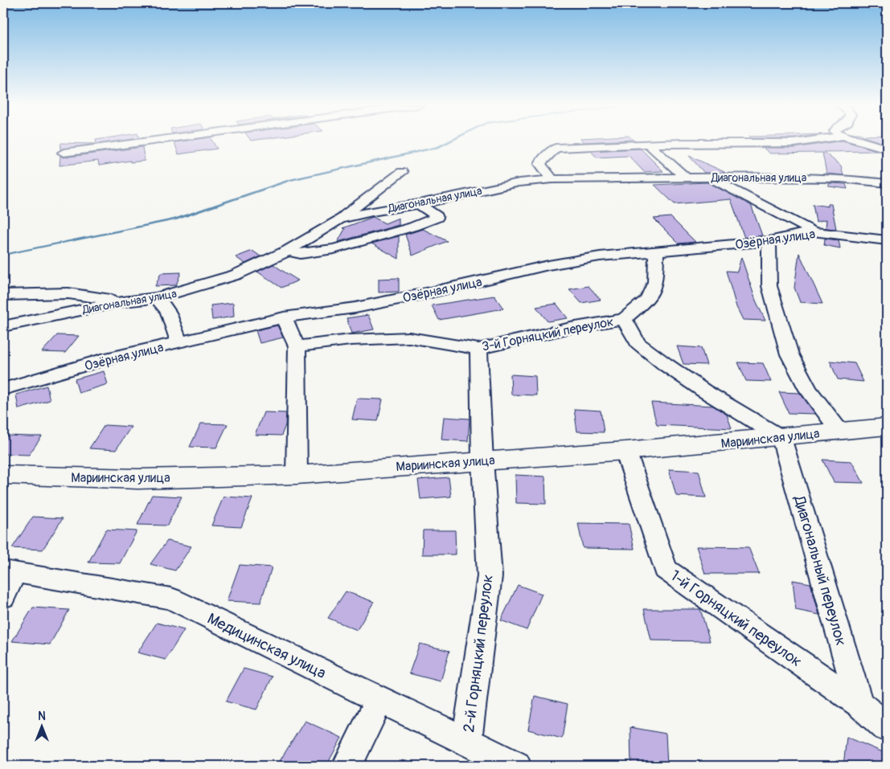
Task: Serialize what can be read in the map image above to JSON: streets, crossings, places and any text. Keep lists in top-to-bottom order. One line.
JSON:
{"streets":{"main road":["Мариинская улица"],"street":["Диагональная улица","Озёрная улица","3-й Горняцкий переулок","Диагональный переулок","1-й Горняцкий переулок","Медицинская улица","2-й Горняцкий переулок"]},"crossings":[["Озёрная улица","3-й Горняцкий переулок"],["3-й Горняцкий переулок","2-й Горняцкий переулок"],["Мариинская улица","Диагональный переулок"],["Мариинская улица","1-й Горняцкий переулок"],["Мариинская улица","2-й Горняцкий переулок"],["Диагональный переулок","1-й Горняцкий переулок"],["Медицинская улица","2-й Горняцкий переулок"]],"north":"top"}
